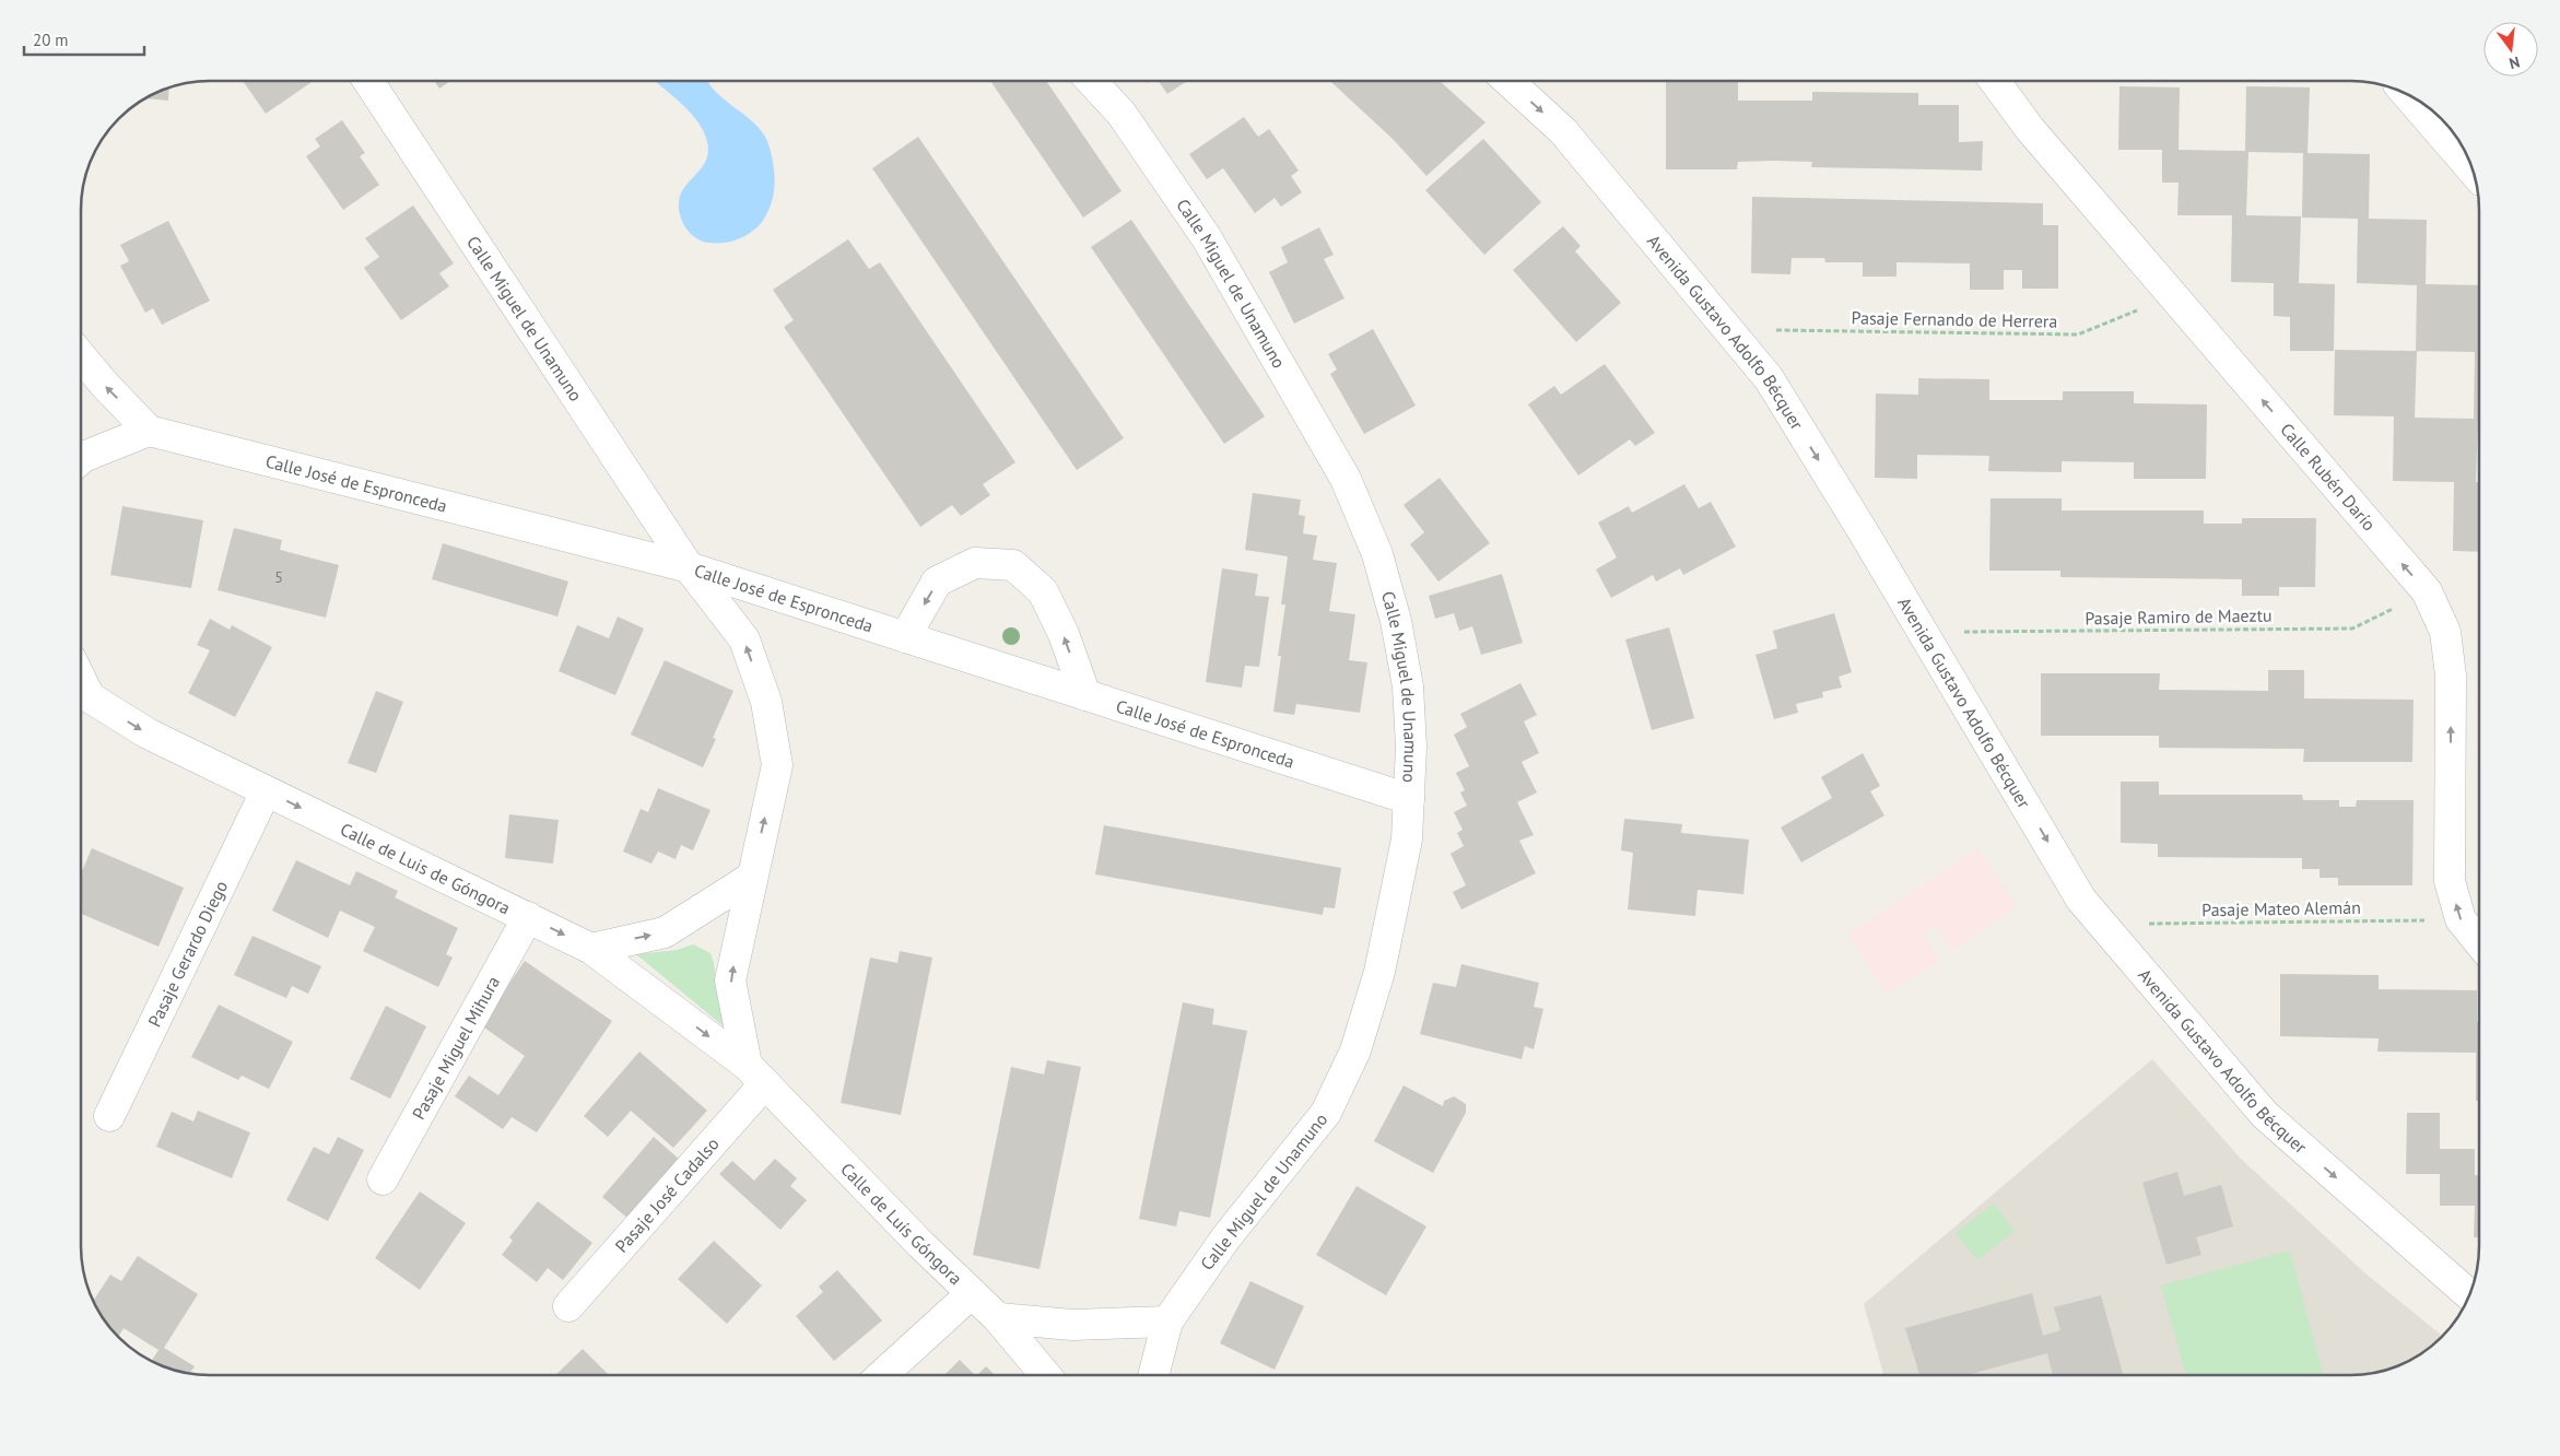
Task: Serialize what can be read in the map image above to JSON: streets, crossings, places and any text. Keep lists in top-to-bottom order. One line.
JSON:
{"streets":{"street":["Calle Miguel de Unamuno","Avenida Gustavo Adolfo Bécquer","Calle Rubén Darío","Calle José de Espronceda","Calle de Luis de Góngora","Pasaje Gerardo Diego","Pasaje Miguel Mihura","Pasaje José Cadalso","Calle de Luís Góngora"],"path":["Pasaje Fernando de Herrera","Pasaje Ramiro de Maeztu","Pasaje Mateo Alemán"]},"crossings":[["Calle Miguel de Unamuno","Calle José de Espronceda"],["Calle Miguel de Unamuno","Calle de Luis de Góngora"],["Calle Miguel de Unamuno","Pasaje José Cadalso"],["Calle Miguel de Unamuno","Calle de Luís Góngora"],["Pasaje Fernando de Herrera","Avenida Gustavo Adolfo Bécquer"],["Pasaje Fernando de Herrera","Calle Rubén Darío"],["Avenida Gustavo Adolfo Bécquer","Pasaje Ramiro de Maeztu"],["Avenida Gustavo Adolfo Bécquer","Pasaje Mateo Alemán"],["Calle Rubén Darío","Pasaje Ramiro de Maeztu"],["Calle Rubén Darío","Pasaje Mateo Alemán"],["Calle de Luis de Góngora","Pasaje Gerardo Diego"],["Calle de Luis de Góngora","Pasaje Miguel Mihura"],["Calle de Luis de Góngora","Pasaje José Cadalso"],["Calle de Luis de Góngora","Calle de Luís Góngora"],["Pasaje José Cadalso","Calle de Luís Góngora"]],"one_way":["Avenida Gustavo Adolfo Bécquer","Calle Rubén Darío","Calle de Luis de Góngora"],"house_numbers":["5"],"scale_bar":"20 m","north":"bottom"}
